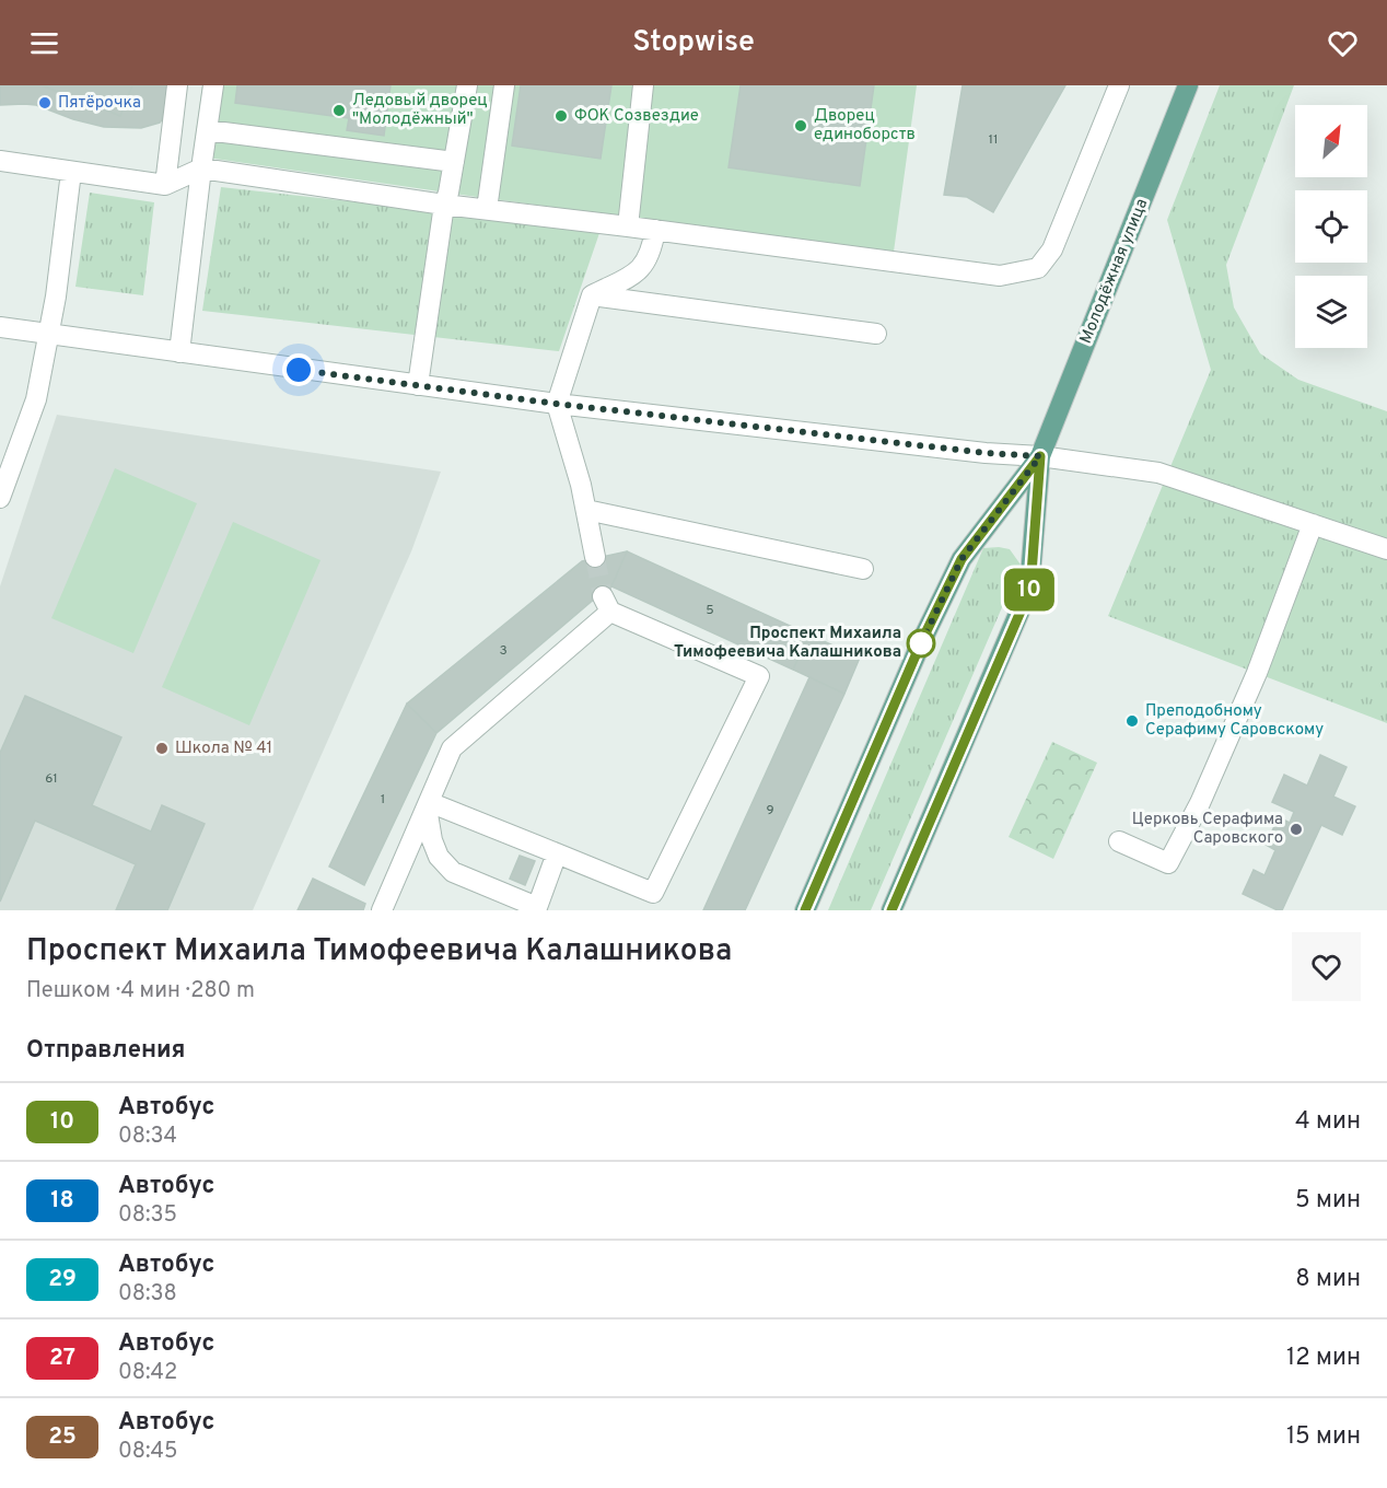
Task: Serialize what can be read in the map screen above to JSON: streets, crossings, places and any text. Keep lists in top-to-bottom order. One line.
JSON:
{"streets":{"main road":["Молодёжная улица"]},"places":["Пятёрочка","Ледовый дворец \"Молодёжный\"","ФОК Созвездие","Дворец единоборств","Проспект Михаила Тимофеевича Калашникова","Преподобному Серафиму Саровскому","Школа № 41","Церковь Серафима Саровского"],"lines":["bus line 10"],"house_numbers":["11","5","3","61","1","9"],"north":"top right","page":{"header":"Stopwise","on_map":"10","heading":[["Проспект Михаила Тимофеевича Калашникова","Пешком · 4 мин · 280 m"],"Отправления"],"list":[{"mark":"10","name":"Автобус","note":"08:34","value":"4 мин"},{"mark":"18","name":"Автобус","note":"08:35","value":"5 мин"},{"mark":"29","name":"Автобус","note":"08:38","value":"8 мин"},{"mark":"27","name":"Автобус","note":"08:42","value":"12 мин"},{"mark":"25","name":"Автобус","note":"08:45","value":"15 мин"}]}}
